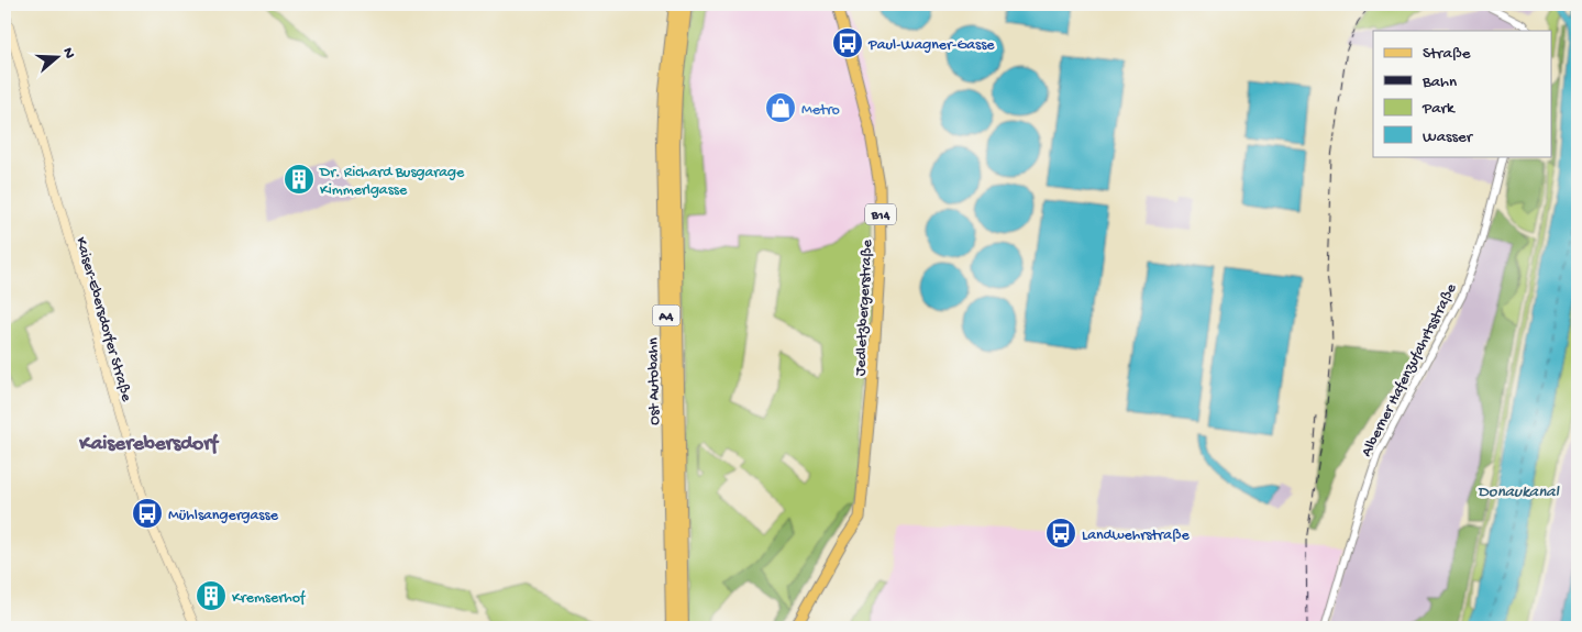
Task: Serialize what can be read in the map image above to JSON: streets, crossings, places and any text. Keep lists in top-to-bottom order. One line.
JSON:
{"streets":{"highway":["A4","Ost Autobahn"],"main road":["B14","Jedletzbergerstraße","Kaiser-Ebersdorfer Straße"],"street":["Alberner Hafenzufahrtsstraße"]},"districts":["Kaiserebersdorf"],"water":["Donaukanal"],"places":{"bus stop":["Paul-Wagner-Gasse","Mühlsangergasse","Landwehrstraße"],"shop":["Metro"],"building":["Dr. Richard Busgarage Kimmerlgasse","Kremserhof"]},"legend":["Straße","Bahn","Park","Wasser"],"north":"right"}
